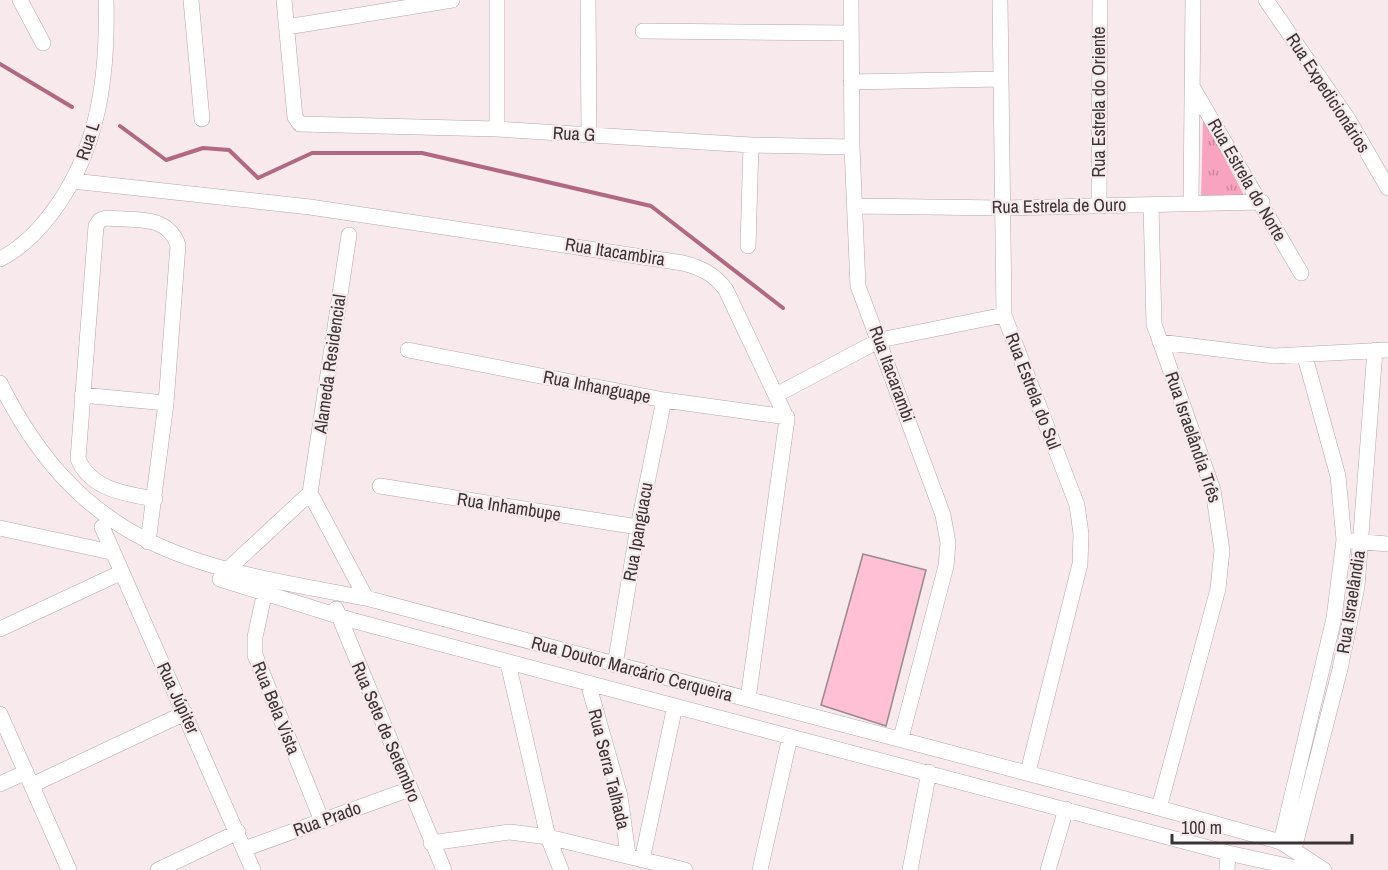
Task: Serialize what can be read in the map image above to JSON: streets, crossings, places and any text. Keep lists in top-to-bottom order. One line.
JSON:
{"streets":{"street":["Rua Expedicionários","Rua Estrela do Oriente","Rua G","Rua L","Rua Estrela do Norte","Rua Estrela de Ouro","Rua Itacambira","Alameda Residencial","Rua Itacarambi","Rua Inhanguape","Rua Estrela do Sul","Rua Israelândia Três","Rua Inhambupe","Rua Ipanguacu","Rua Israelândia","Rua Doutor Marcário Cerqueira","Rua Júpiter","Rua Bela Vista","Rua Sete de Setembro","Rua Serra Talhada","Rua Prado"]},"crossings":[["Rua Estrela do Oriente","Rua Estrela de Ouro"],["Rua G","Rua Itacarambi"],["Rua L","Rua Itacambira"],["Rua Estrela do Norte","Rua Estrela de Ouro"],["Rua Estrela de Ouro","Rua Itacarambi"],["Rua Estrela de Ouro","Rua Estrela do Sul"],["Rua Estrela de Ouro","Rua Israelândia Três"],["Rua Itacambira","Rua Inhanguape"],["Rua Itacarambi","Rua Doutor Marcário Cerqueira"],["Rua Inhanguape","Rua Ipanguacu"],["Rua Estrela do Sul","Rua Doutor Marcário Cerqueira"],["Rua Israelândia Três","Rua Doutor Marcário Cerqueira"],["Rua Inhambupe","Rua Ipanguacu"],["Rua Ipanguacu","Rua Doutor Marcário Cerqueira"],["Rua Israelândia","Rua Doutor Marcário Cerqueira"],["Rua Doutor Marcário Cerqueira","Rua Júpiter"],["Rua Doutor Marcário Cerqueira","Rua Bela Vista"],["Rua Doutor Marcário Cerqueira","Rua Sete de Setembro"],["Rua Doutor Marcário Cerqueira","Rua Serra Talhada"],["Rua Júpiter","Rua Prado"],["Rua Bela Vista","Rua Prado"],["Rua Sete de Setembro","Rua Prado"]],"scale_bar":"100 m"}
